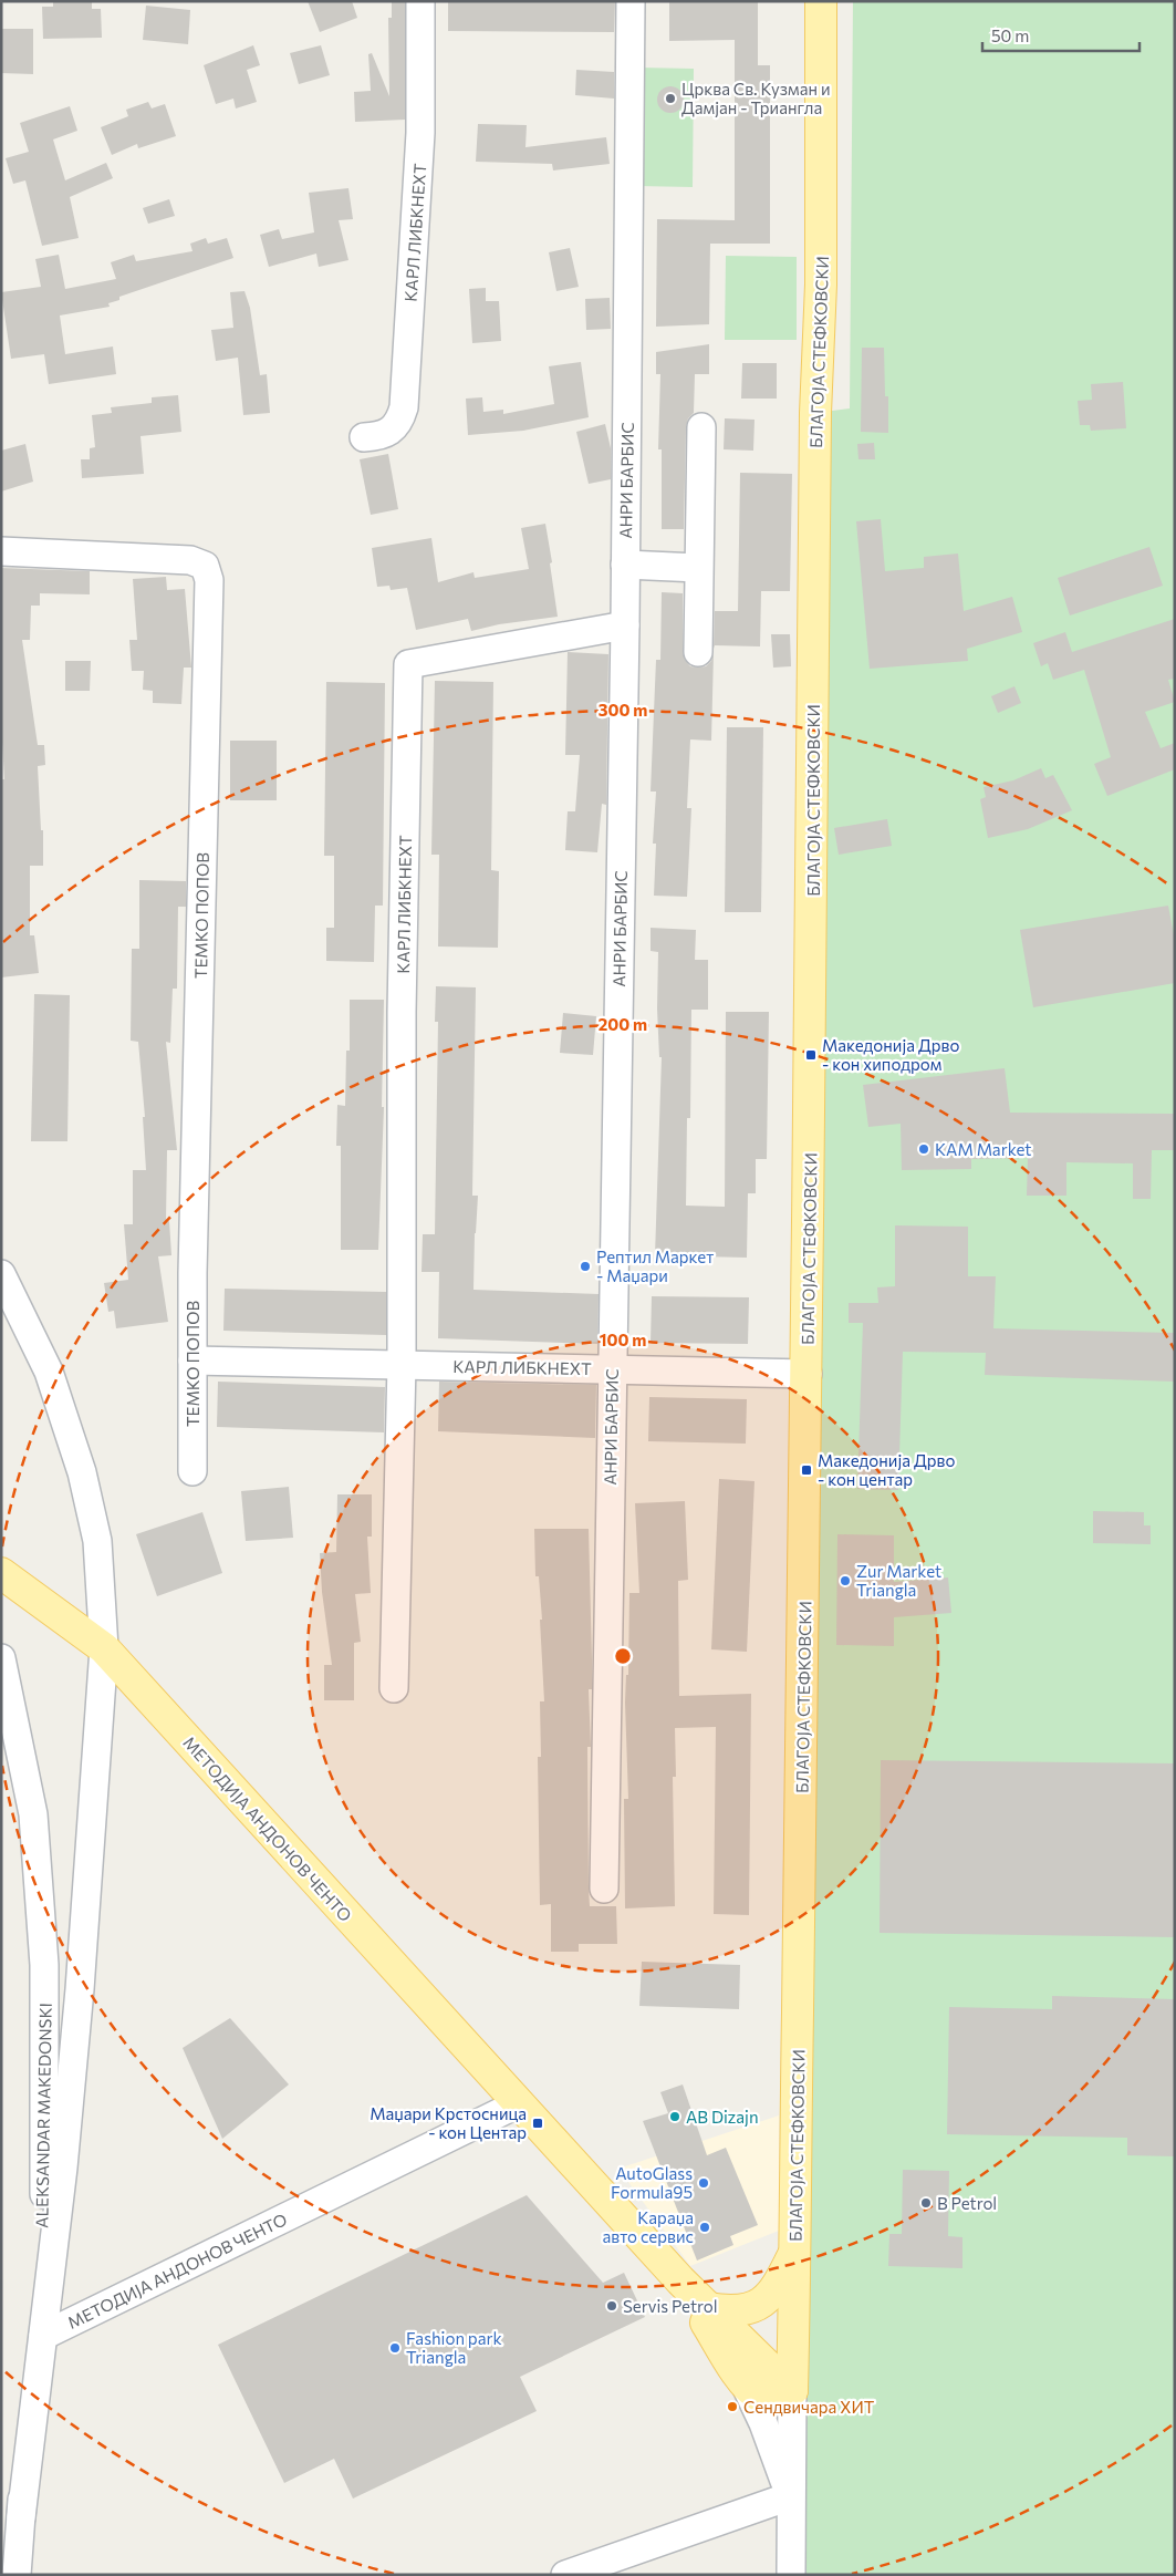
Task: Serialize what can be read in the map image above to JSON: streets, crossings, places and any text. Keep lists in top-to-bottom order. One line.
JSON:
{"streets":{"main road":["БЛАГОЈА СТЕФКОВСКИ","МЕТОДИЈА АНДОНОВ ЧЕНТО"],"street":["КАРЛ ЛИБКНЕХТ","АНРИ БАРБИС","ТЕМКО ПОПОВ","ALEKSANDAR MAKEDONSKI"]},"crossings":[["КАРЛ ЛИБКНЕХТ","БЛАГОЈА СТЕФКОВСКИ"],["КАРЛ ЛИБКНЕХТ","АНРИ БАРБИС"],["КАРЛ ЛИБКНЕХТ","ТЕМКО ПОПОВ"],["БЛАГОЈА СТЕФКОВСКИ","МЕТОДИЈА АНДОНОВ ЧЕНТО"]],"places":{"other":["Црква Св. Кузман и Дамјан - Триангла","KAM Market","Рептил Маркет - Маџари","Zur Market Triangla","AB Dizajn","AutoGlass Formula95","B Petrol","Караџа авто сервис","Servis Petrol","Fashion park Triangla","Сендвичара ХИТ"],"transit":["Македонија Дрво - кон хиподром","Македонија Дрво - кон центар","Маџари Крстосница - кон Центар"]},"scale_bar":"50 m","rings":["300 m","200 m","100 m"]}
